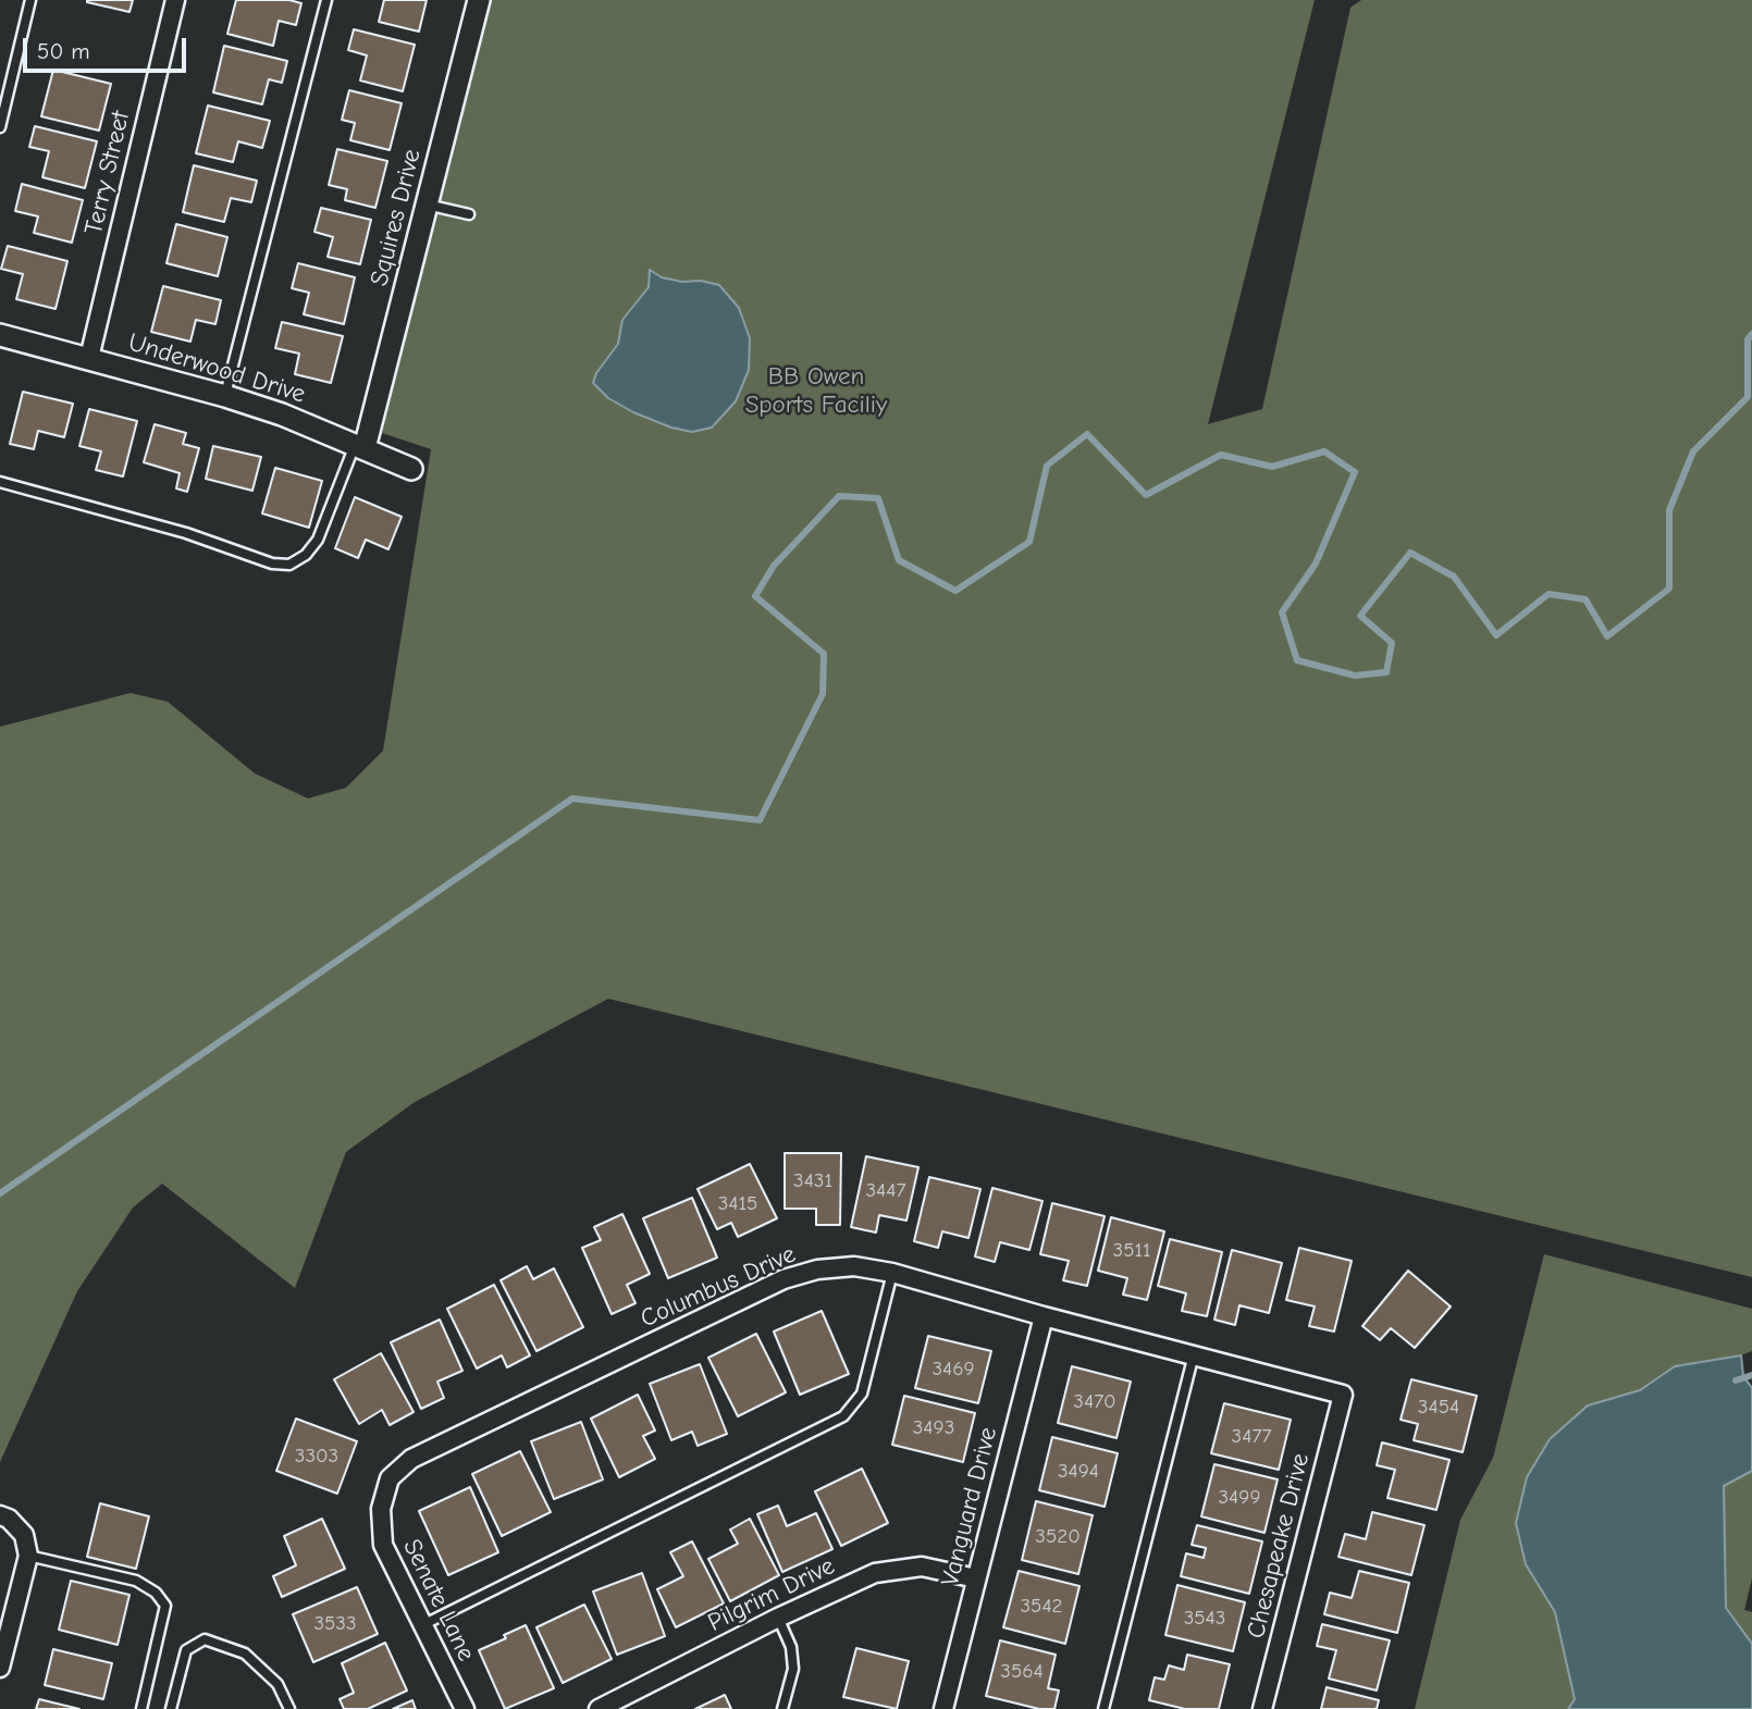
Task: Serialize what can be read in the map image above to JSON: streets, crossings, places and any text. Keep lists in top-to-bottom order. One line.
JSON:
{"streets":{"street":["Terry Street","Squires Drive","Underwood Drive","Columbus Drive","Vanguard Drive","Chesapeake Drive","Pilgrim Drive","Senate Lane"]},"crossings":[["Terry Street","Underwood Drive"],["Squires Drive","Underwood Drive"],["Columbus Drive","Vanguard Drive"],["Columbus Drive","Chesapeake Drive"],["Columbus Drive","Senate Lane"],["Vanguard Drive","Pilgrim Drive"]],"parks":["BB Owen Sports Faciliy"],"house_numbers":["3431","3447","3415","3511","3469","3470","3454","3493","3477","3303","3494","3499","3520","3542","3543","3533","3564"],"scale_bar":"50 m"}
